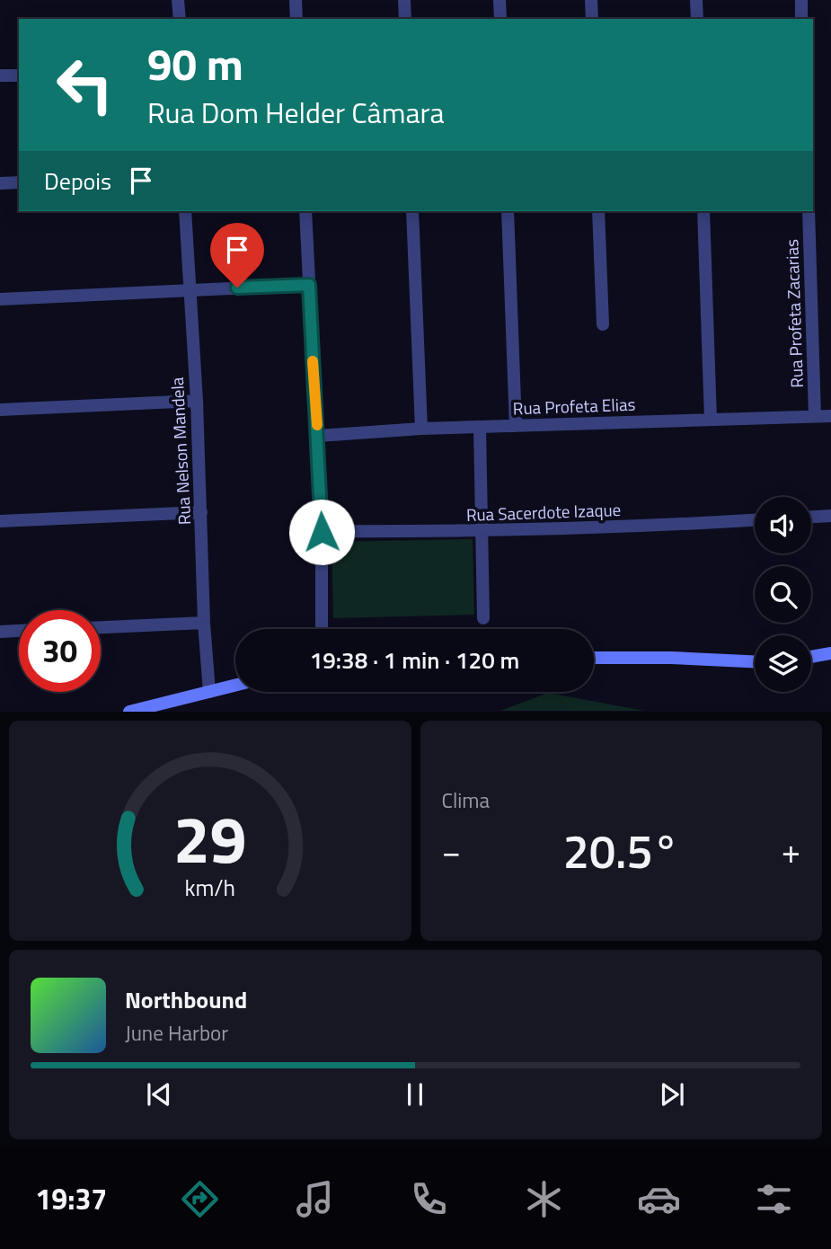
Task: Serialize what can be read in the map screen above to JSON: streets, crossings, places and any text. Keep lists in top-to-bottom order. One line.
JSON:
{"streets":{"street":["Rua Profeta Zacarias","Rua Profeta Elias","Rua Nelson Mandela","Rua Sacerdote Izaque"]},"crossings":[["Rua Profeta Zacarias","Rua Profeta Elias"]],"page":{"turn":["90 m","Rua Dom Helder Câmara"],"then":"Depois","limit":"30","trip":"19:38 · 1 min · 120 m","tile":"Clima","heat":["−","20.5°","+"],"song":["Northbound","June Harbor"],"tabs":"19:37","gauge":["29","km/h"]}}
